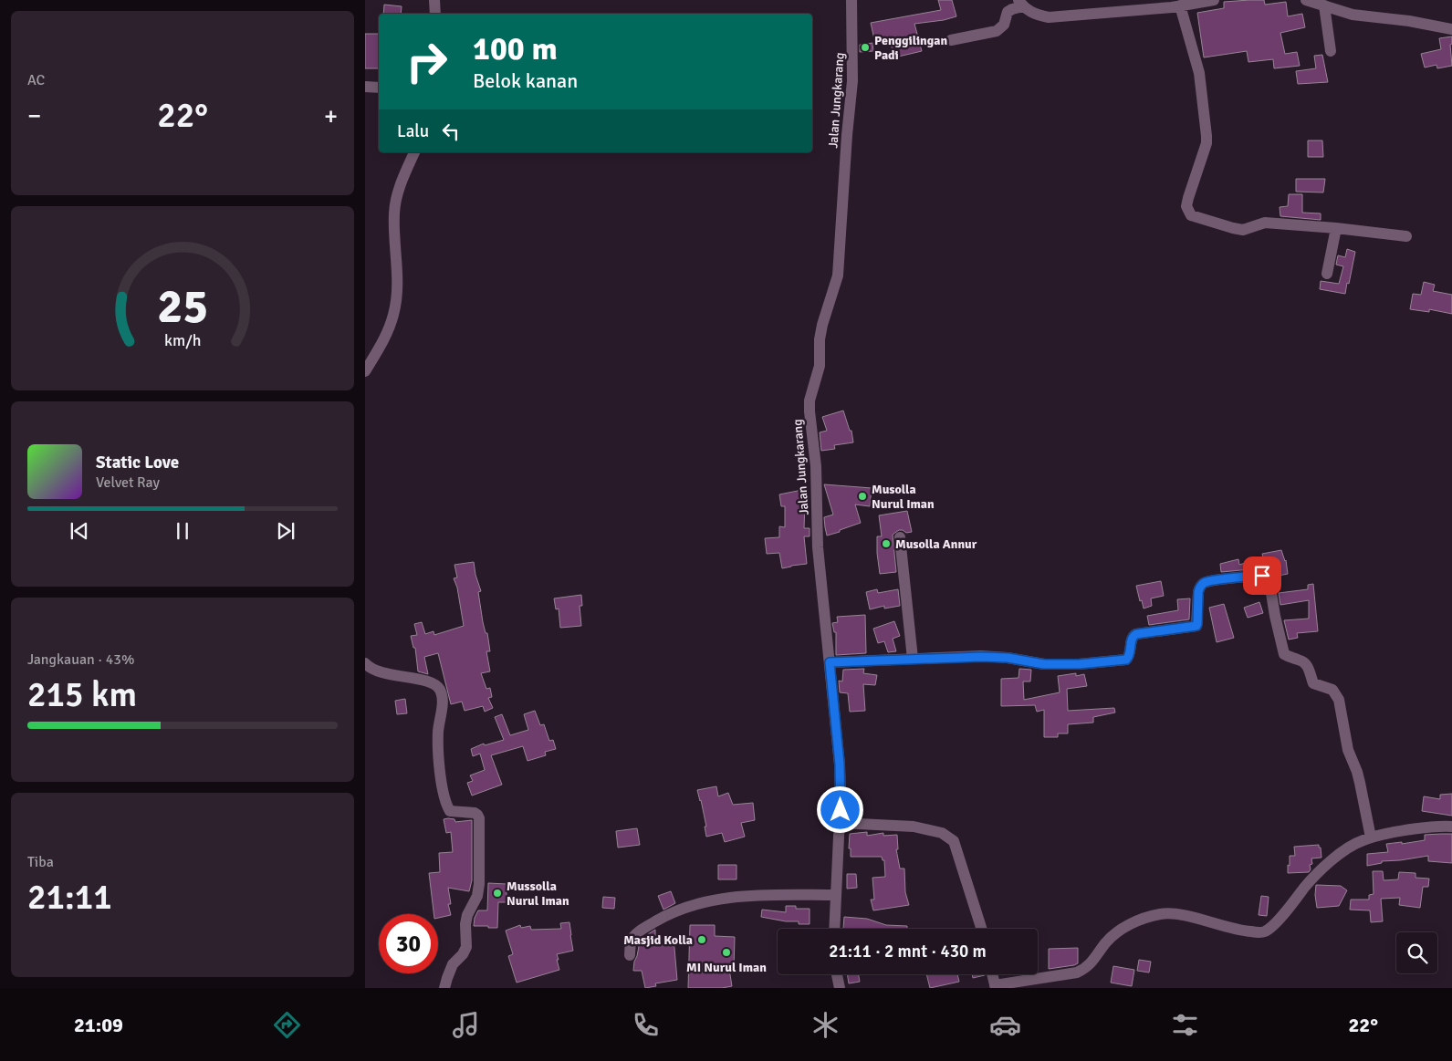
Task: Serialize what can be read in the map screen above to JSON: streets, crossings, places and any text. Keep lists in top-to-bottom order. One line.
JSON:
{"streets":{"street":["Jalan Jungkarang"]},"places":["Penggilingan Padi","Musolla Nurul Iman","Musolla Annur","Mussolla Nurul Iman","Masjid Kolla","MI Nurul Iman"],"page":{"tile":["AC",["Jangkauan · 43%","215 km"],["Tiba","21:11"]],"turn":["100 m","Belok kanan"],"heat":["−","22°","+"],"then":"Lalu","song":["Static Love","Velvet Ray"],"limit":"30","trip":"21:11 · 2 mnt · 430 m","tabs":["21:09","22°"],"gauge":["25","km/h"]}}
